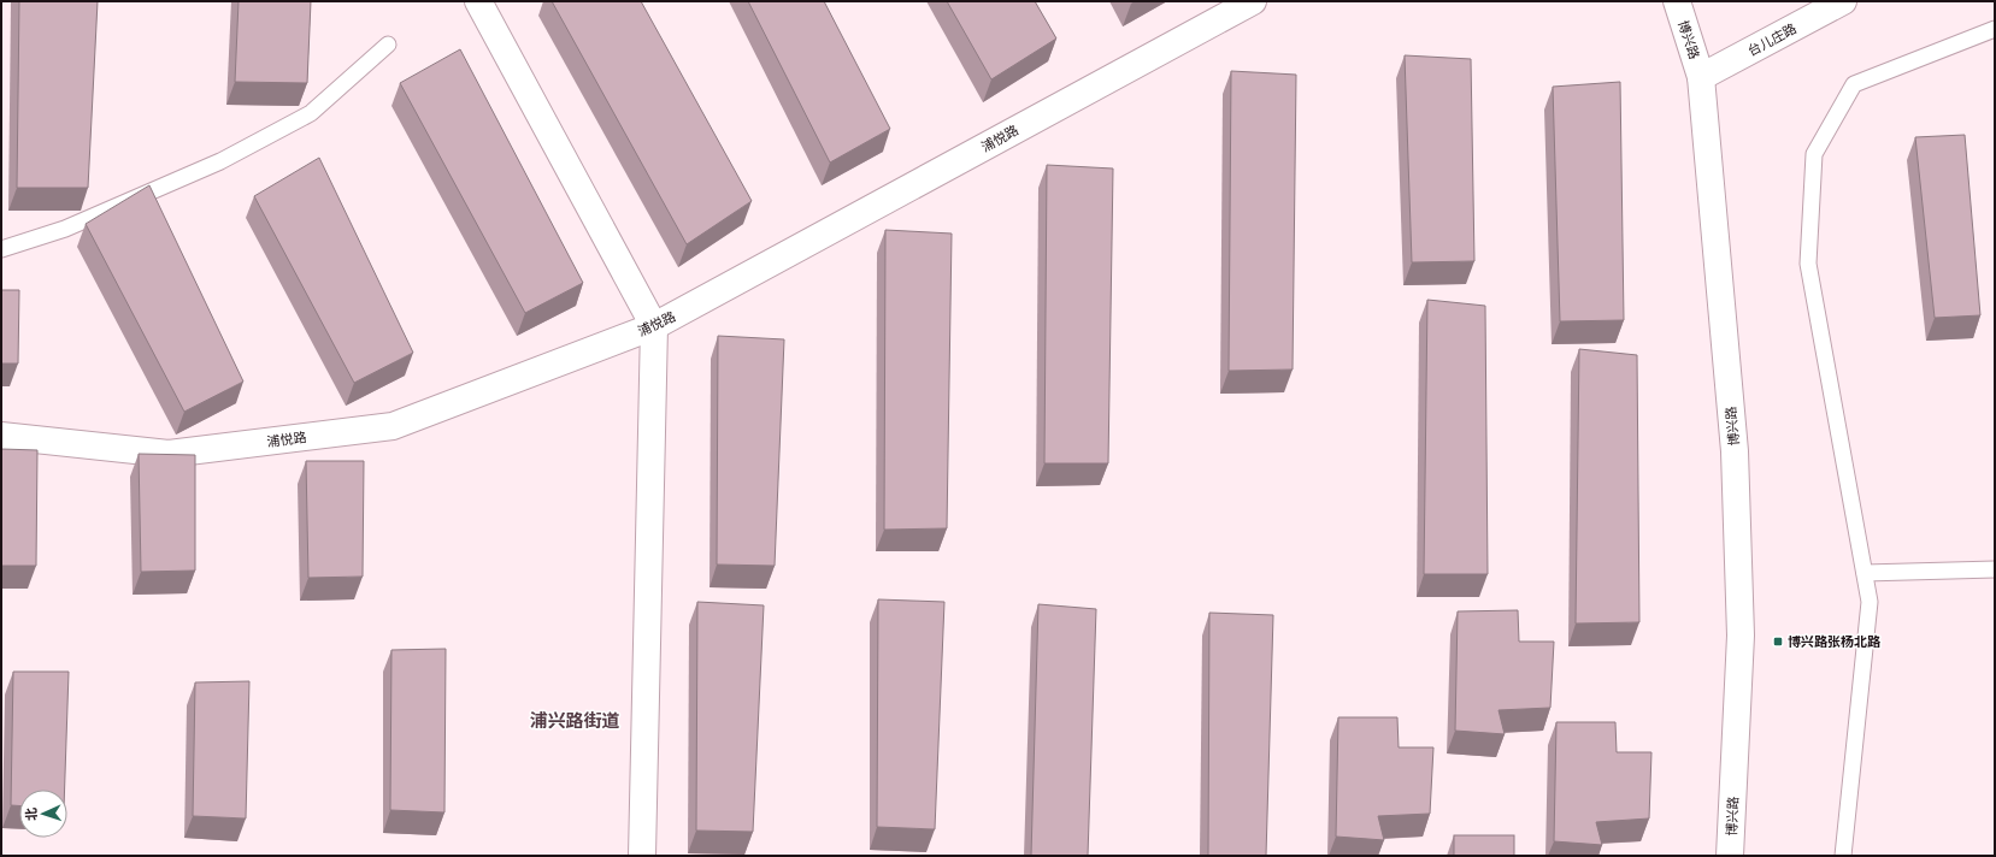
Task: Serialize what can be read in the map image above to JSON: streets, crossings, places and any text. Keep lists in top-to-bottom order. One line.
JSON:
{"streets":{"street":["博兴路","台儿庄路","浦悦路"]},"crossings":[["博兴路","台儿庄路"]],"districts":["浦兴路街道"],"places":{"transit":["博兴路张杨北路"]},"north":"left"}
